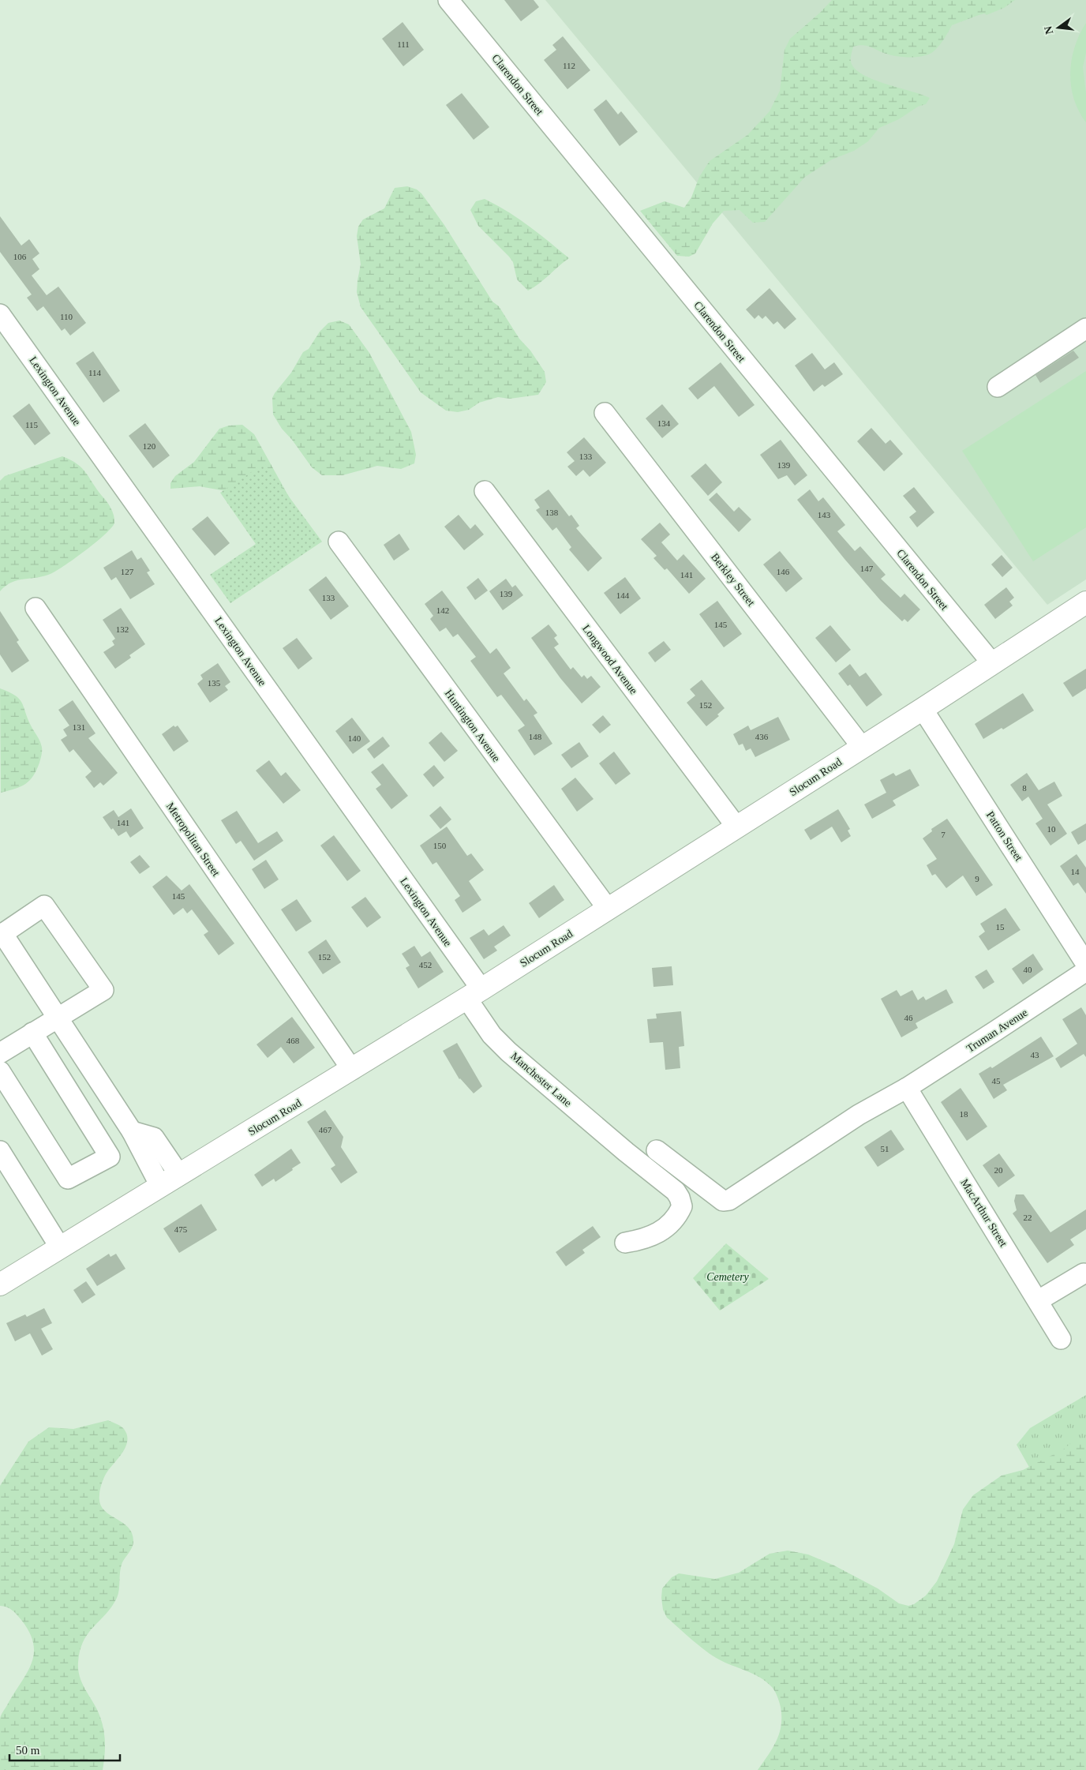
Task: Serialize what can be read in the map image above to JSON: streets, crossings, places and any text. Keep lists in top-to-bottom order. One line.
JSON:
{"streets":{"main road":["Slocum Road"],"street":["Clarendon Street","Lexington Avenue","Berkley Street","Longwood Avenue","Huntington Avenue","Patton Street","Metropolitan Street","Truman Avenue","Manchester Lane","MacArthur Street"]},"crossings":[["Clarendon Street","Slocum Road"],["Lexington Avenue","Slocum Road"],["Lexington Avenue","Manchester Lane"],["Berkley Street","Slocum Road"],["Longwood Avenue","Slocum Road"],["Huntington Avenue","Slocum Road"],["Slocum Road","Patton Street"],["Slocum Road","Metropolitan Street"],["Slocum Road","Manchester Lane"],["Truman Avenue","MacArthur Street"]],"parks":["Cemetery"],"house_numbers":["111","112","106","110","114","134","115","120","133","139","138","143","147","127","146","141","139","144","133","142","145","132","135","152","131","148","436","140","8","141","10","7","150","14","9","145","15","152","452","40","46","468","43","45","18","467","51","20","22","475"],"scale_bar":"50 m","north":"left"}
